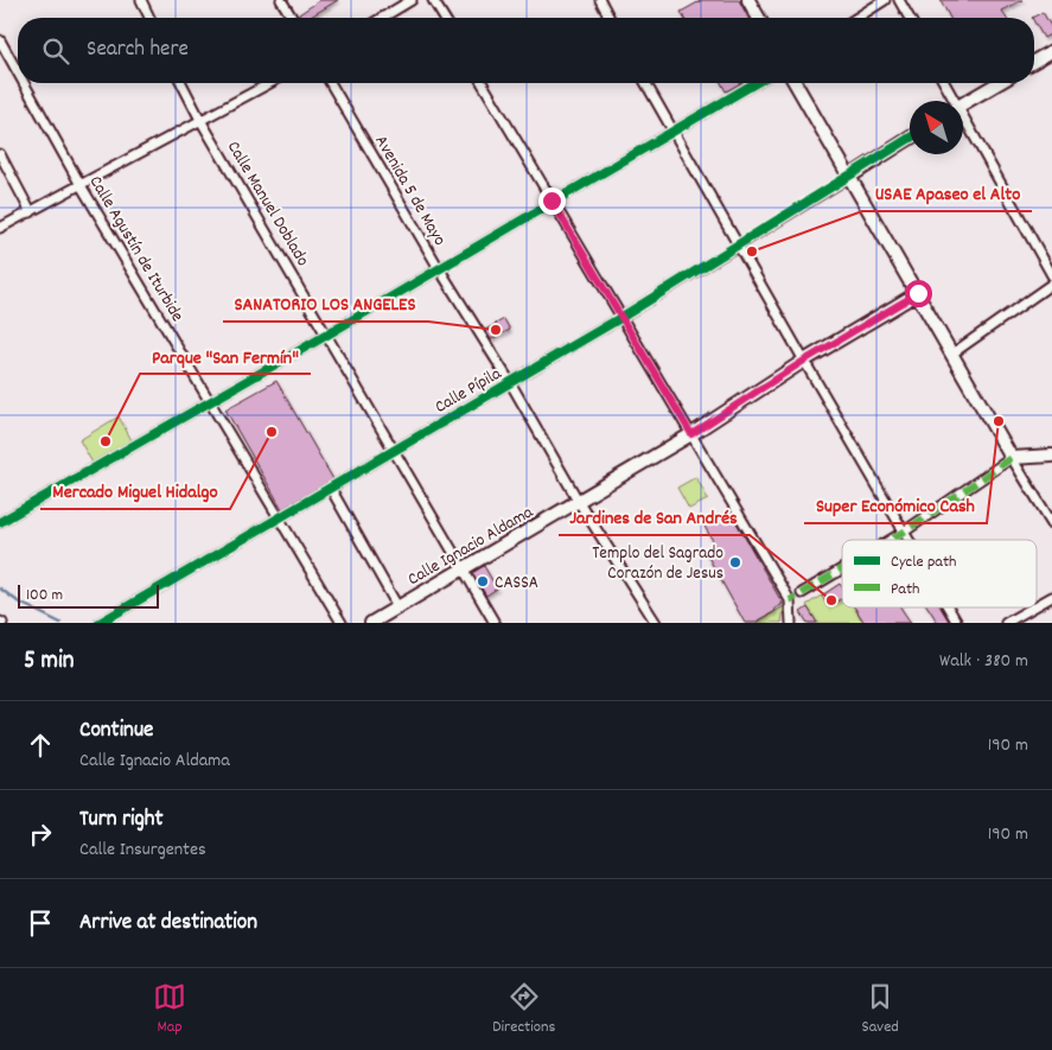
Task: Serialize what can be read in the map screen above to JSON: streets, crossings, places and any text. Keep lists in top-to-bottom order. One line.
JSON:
{"streets":{"street":["Avenida 5 de Mayo","Calle Manuel Doblado","Calle Agustín de Iturbide","Calle Pípila","Calle Ignacio Aldama"]},"crossings":[["Avenida 5 de Mayo","Calle Pípila"],["Avenida 5 de Mayo","Calle Ignacio Aldama"],["Calle Manuel Doblado","Calle Pípila"],["Calle Manuel Doblado","Calle Ignacio Aldama"],["Calle Agustín de Iturbide","Calle Pípila"]],"places":["USAE Apaseo el Alto","SANATORIO LOS ANGELES","Super Económico Cash","Mercado Miguel Hidalgo","Parque \"San Fermín\"","Templo del Sagrado Corazón de Jesus","CASSA","Jardines de San Andrés"],"legend":["Cycle path","Path"],"scale_bar":"100 m","north":"top left","page":{"search":"Search here","scale":"100 m","heading":["5 min","Walk · 380 m"],"list":[["Continue","Calle Ignacio Aldama","190 m"],["Turn right","Calle Insurgentes","190 m"],"Arrive at destination"],"nav":["Map","Directions","Saved"]}}
